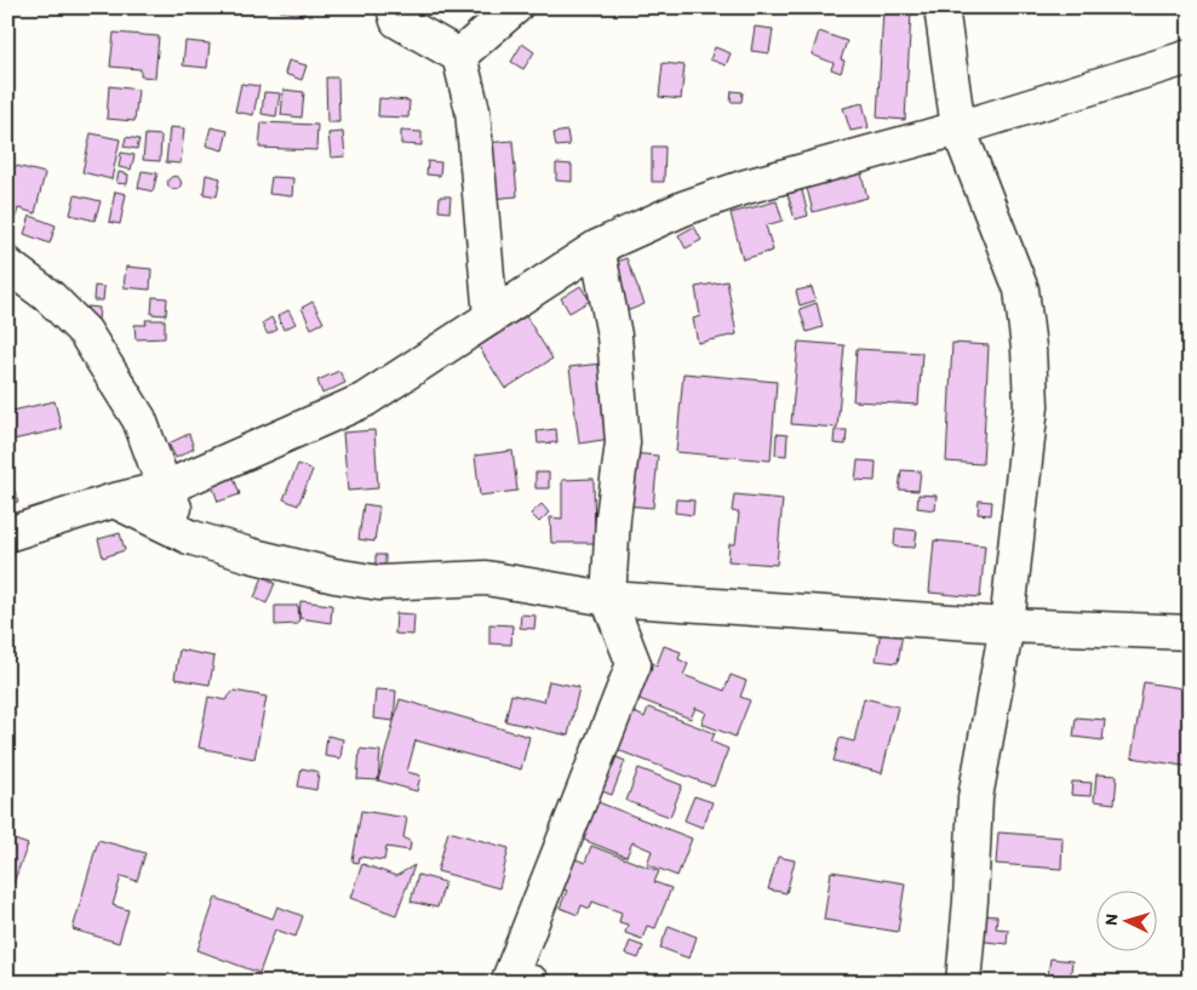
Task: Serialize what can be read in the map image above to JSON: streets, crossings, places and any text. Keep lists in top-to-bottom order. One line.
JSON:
{"north":"left"}
